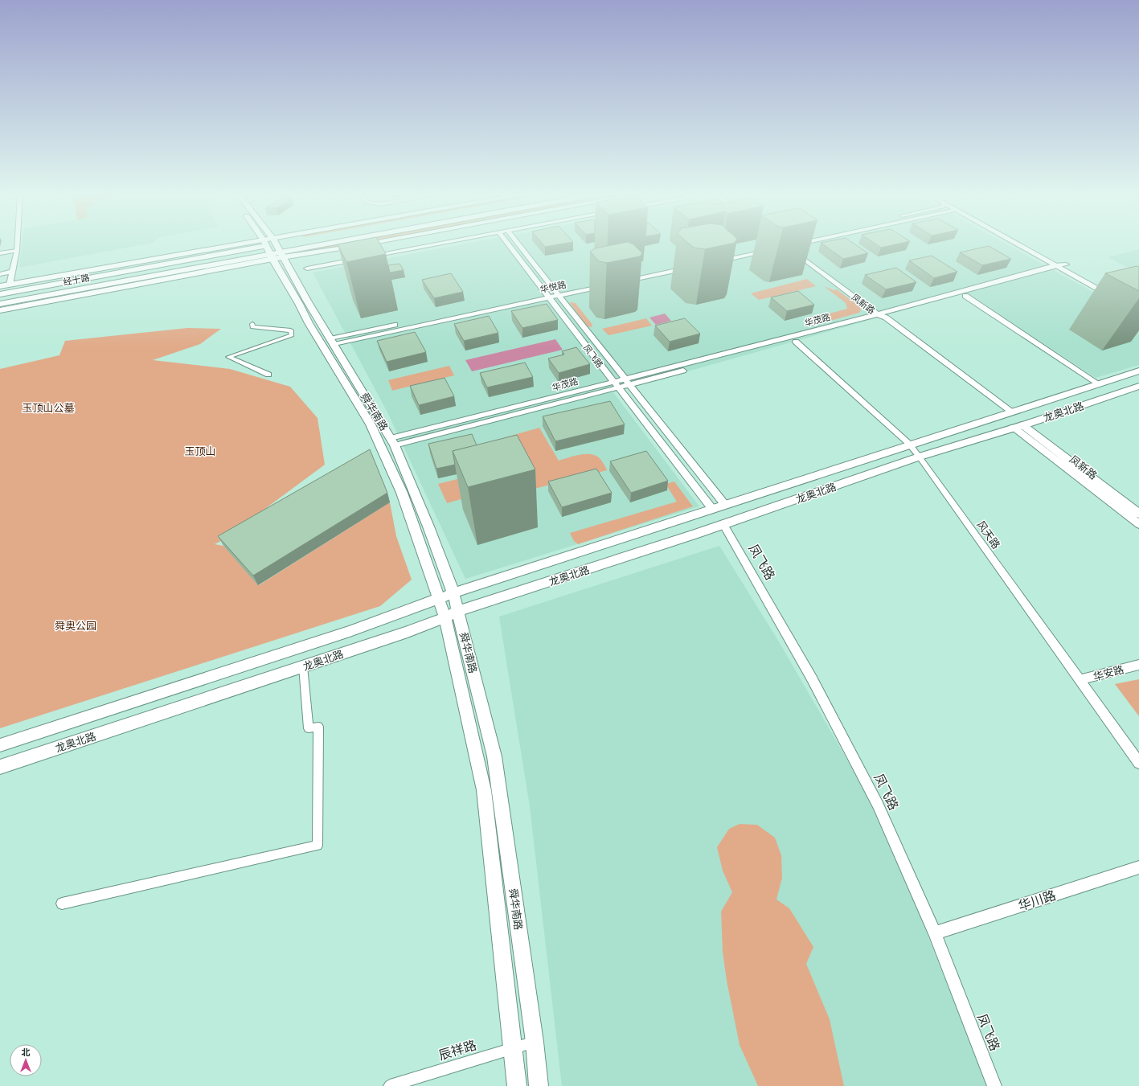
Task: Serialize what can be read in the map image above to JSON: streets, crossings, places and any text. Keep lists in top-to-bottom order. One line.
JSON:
{"streets":{"highway":["经十路"],"main road":["凤新路","舜华南路","龙奥北路"],"street":["华悦路","华茂路","凤飞路","风天路","华安路","华川路","辰祥路"]},"crossings":[["经十路","舜华南路"],["华悦路","凤飞路"],["华悦路","舜华南路"],["凤新路","华茂路"],["凤新路","龙奥北路"],["华茂路","凤飞路"],["华茂路","舜华南路"],["华茂路","风天路"],["凤飞路","龙奥北路"],["凤飞路","华川路"],["舜华南路","龙奥北路"],["舜华南路","辰祥路"],["龙奥北路","风天路"],["风天路","华安路"]],"parks":["玉顶山公墓","玉顶山","舜奥公园"],"north":"top"}
